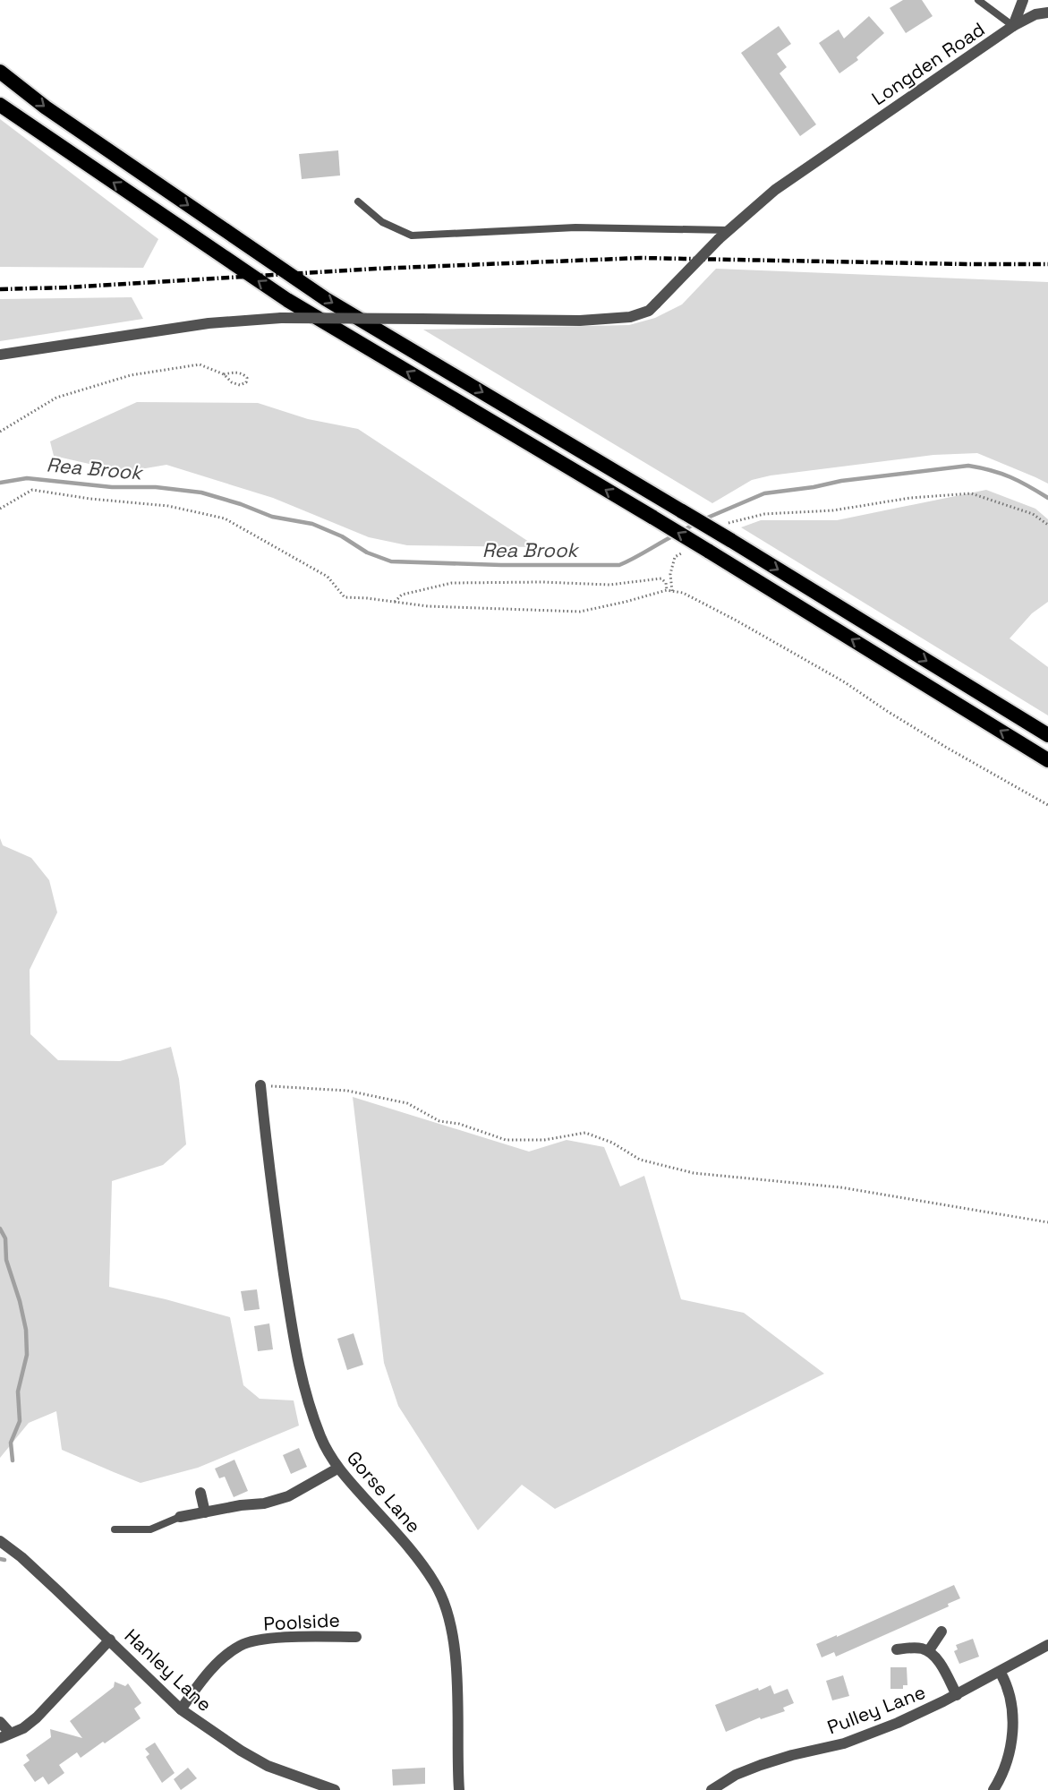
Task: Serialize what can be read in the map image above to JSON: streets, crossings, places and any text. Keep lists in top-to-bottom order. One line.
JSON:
{"streets":{"street":["Longden Road","Gorse Lane","Poolside","Hanley Lane","Pulley Lane"]},"crossings":[["Poolside","Hanley Lane"]],"water":["Rea Brook"]}
